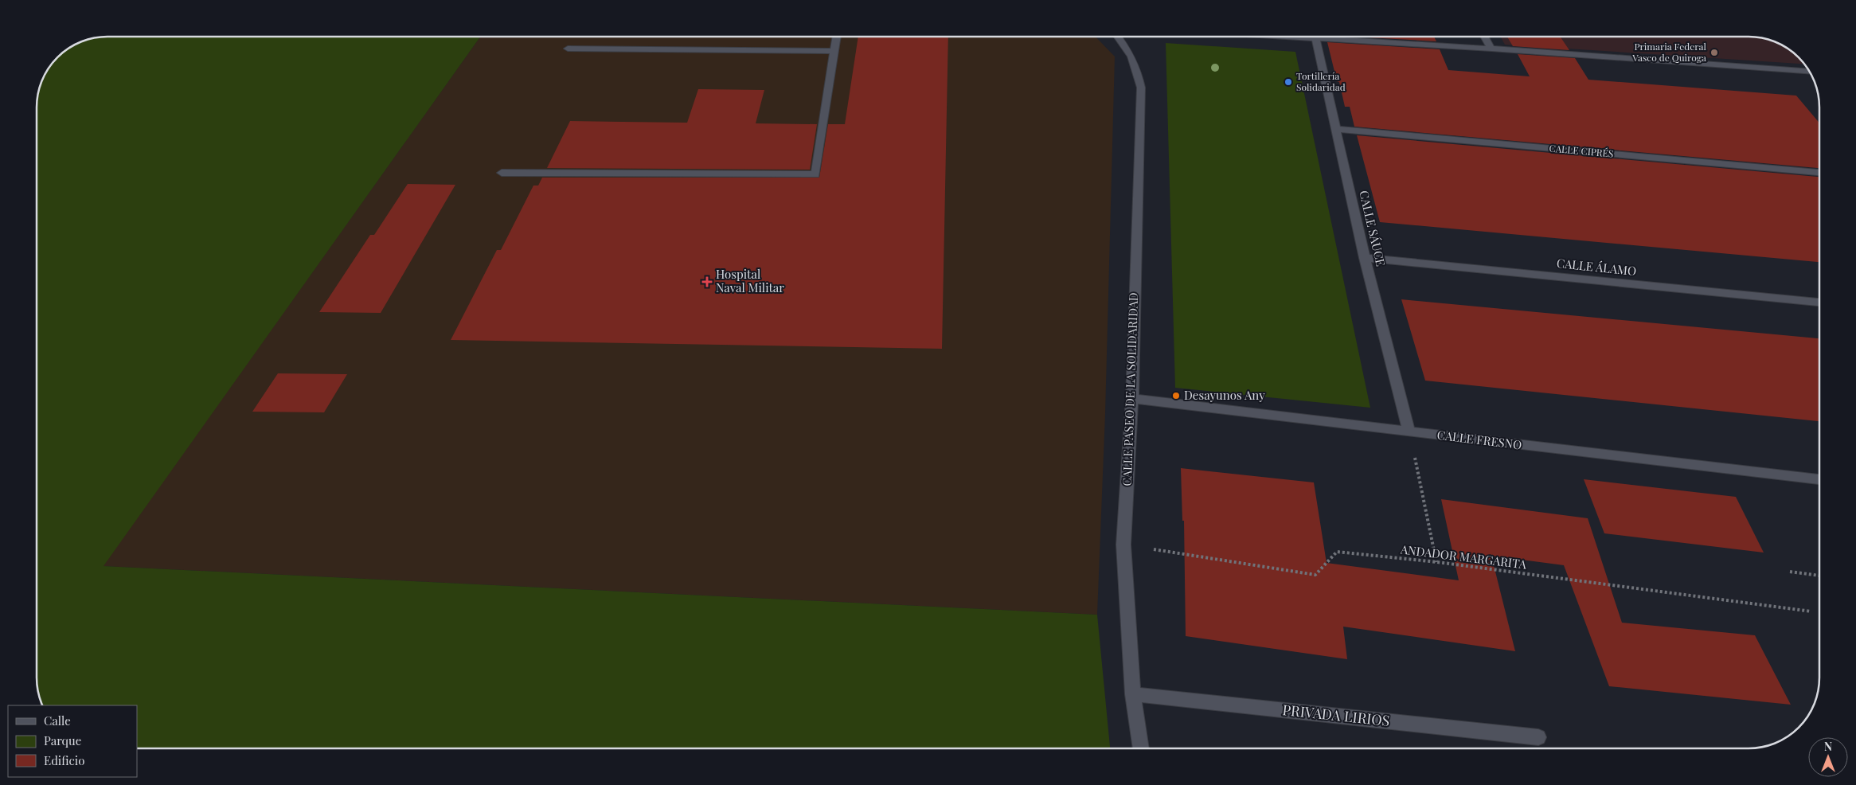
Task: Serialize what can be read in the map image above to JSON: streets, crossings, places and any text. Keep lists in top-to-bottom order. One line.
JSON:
{"streets":{"street":["CALLE CIPRÉS","CALLE SÁUCE","CALLE ÁLAMO","CALLE PASEO DE LA SOLIDARIDAD","CALLE FRESNO","PRIVADA LIRIOS"],"path":["ANDADOR MARGARITA"]},"crossings":[["CALLE CIPRÉS","CALLE SÁUCE"],["CALLE SÁUCE","CALLE ÁLAMO"],["CALLE SÁUCE","CALLE FRESNO"],["CALLE PASEO DE LA SOLIDARIDAD","CALLE FRESNO"],["CALLE PASEO DE LA SOLIDARIDAD","ANDADOR MARGARITA"],["CALLE PASEO DE LA SOLIDARIDAD","PRIVADA LIRIOS"]],"places":{"other":["Primaria Federal Vasco de Quiroga","Tortillería Solidaridad","Desayunos Any"],"health":["Hospital Naval Militar"]},"legend":["Calle","Parque","Edificio"],"north":"top"}
